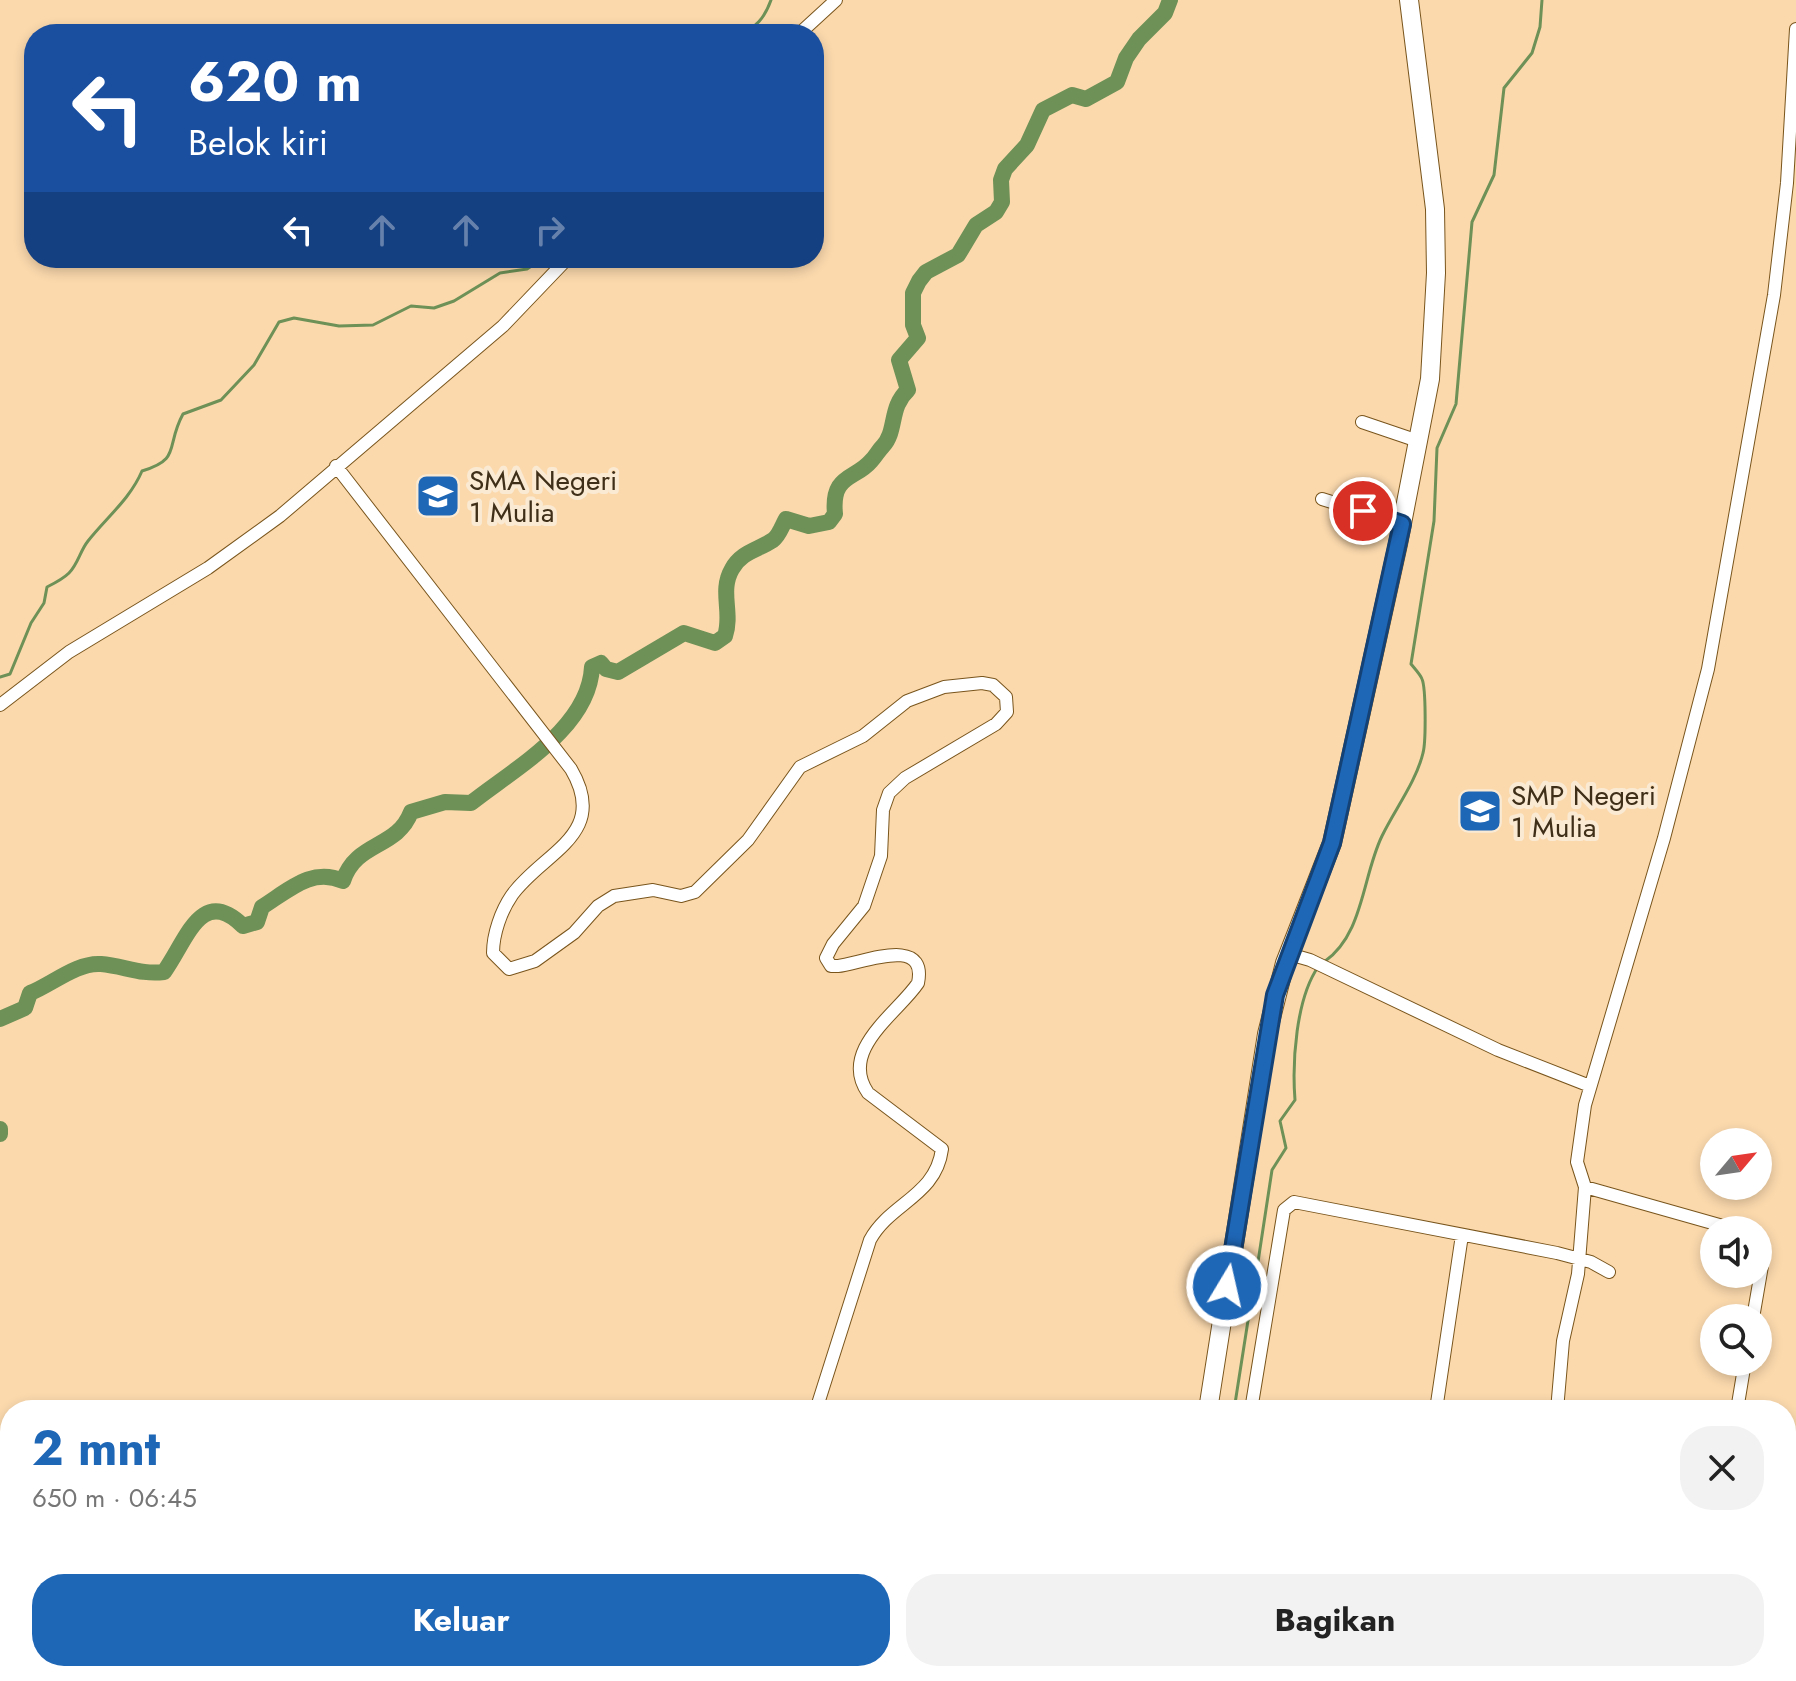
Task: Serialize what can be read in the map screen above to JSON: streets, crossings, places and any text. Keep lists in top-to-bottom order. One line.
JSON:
{"places":{"school or university":["SMA Negeri 1 Mulia","SMP Negeri 1 Mulia"]},"north":"top right","page":{"turn":["620 m","Belok kiri"],"heading":["2 mnt","650 m · 06:45"],"buttons":["Keluar","Bagikan"]}}
